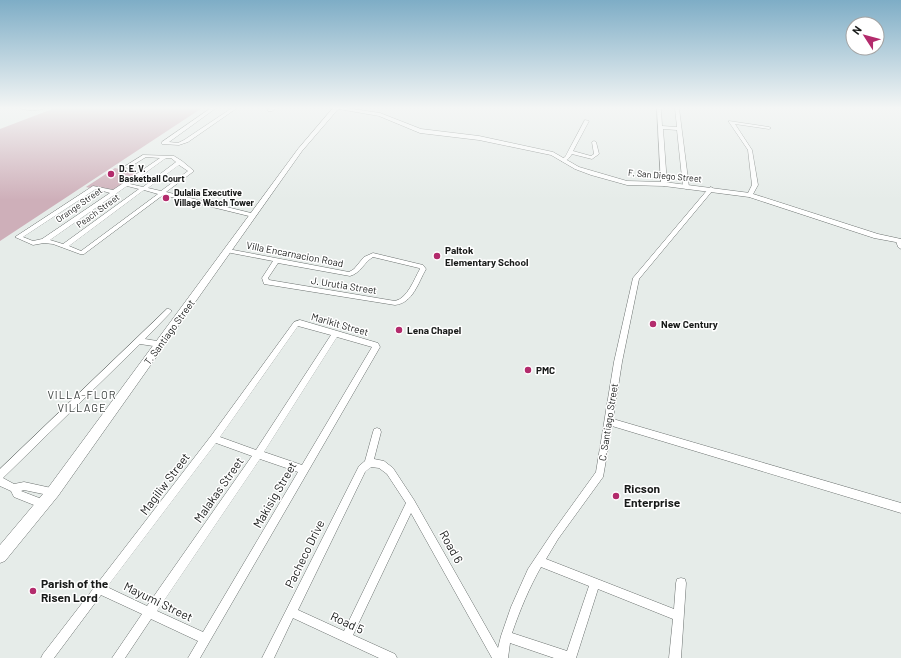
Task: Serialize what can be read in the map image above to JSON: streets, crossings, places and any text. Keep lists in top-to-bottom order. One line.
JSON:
{"streets":{"main road":["T. Santiago Street"],"street":["F. San Diego Street","Orange Street","Peach Street","Villa Encarnacion Road","J. Urutia Street","Marikit Street","C. Santiago Street","Magiliw Street","Malakas Street","Makisig Street","Road 6","Pacheco Drive","Mayumi Street","Road 5"]},"crossings":[["F. San Diego Street","C. Santiago Street"],["Villa Encarnacion Road","J. Urutia Street"],["Villa Encarnacion Road","T. Santiago Street"],["Marikit Street","Magiliw Street"],["Marikit Street","Malakas Street"],["Marikit Street","Makisig Street"],["Magiliw Street","Mayumi Street"],["Malakas Street","Mayumi Street"],["Makisig Street","Mayumi Street"],["Road 6","Pacheco Drive"],["Pacheco Drive","Road 5"]],"districts":["VILLA-FLOR VILLAGE"],"places":["D. E. V. Basketball Court","Dulalia Executive Village Watch Tower","Paltok Elementary School","New Century","Lena Chapel","PMC","Ricson Enterprise","Parish of the Risen Lord"],"north":"top left"}
